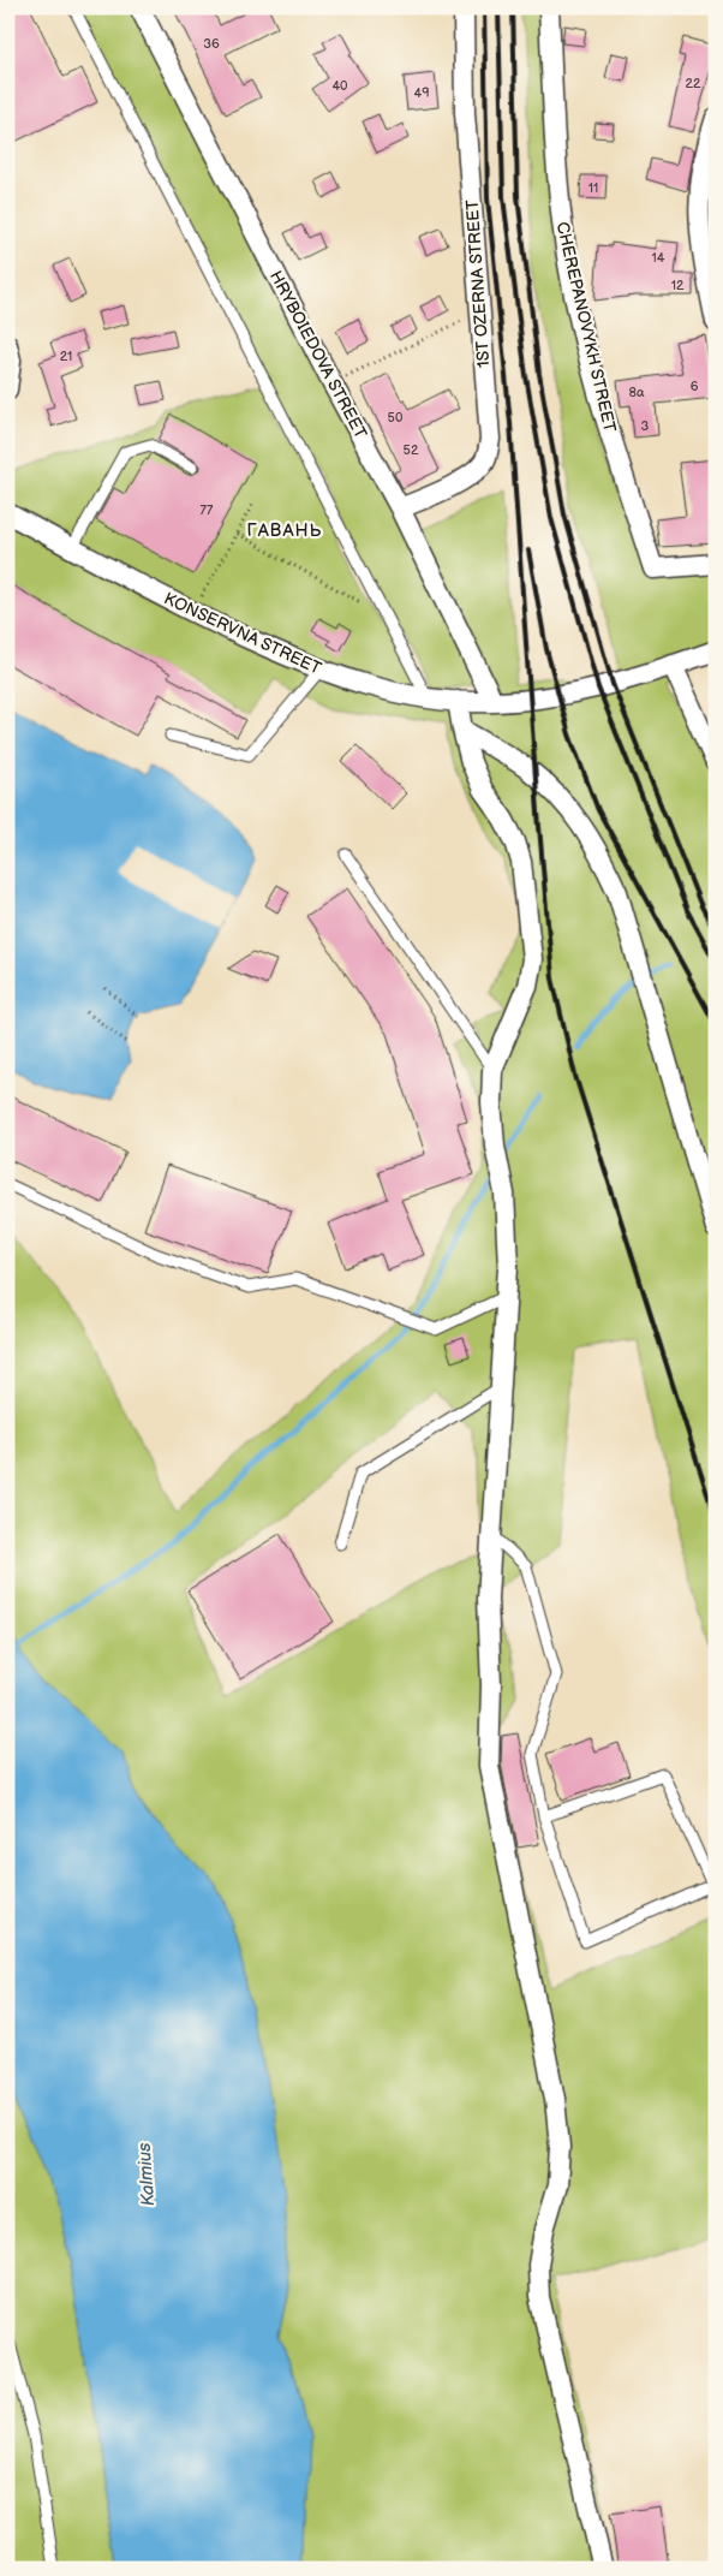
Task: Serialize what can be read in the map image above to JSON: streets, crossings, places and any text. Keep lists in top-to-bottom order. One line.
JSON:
{"streets":{"street":["1ST OZERNA STREET","CHEREPANOVYKH STREET","HRYBOIEDOVA STREET","KONSERVNA STREET"]},"crossings":[["1ST OZERNA STREET","HRYBOIEDOVA STREET"],["HRYBOIEDOVA STREET","KONSERVNA STREET"]],"districts":["ГАВАНЬ"],"water":["Kalmius"],"house_numbers":["36","22","40","49","11","14","12","21","6","8а","50","3","52","77"]}
